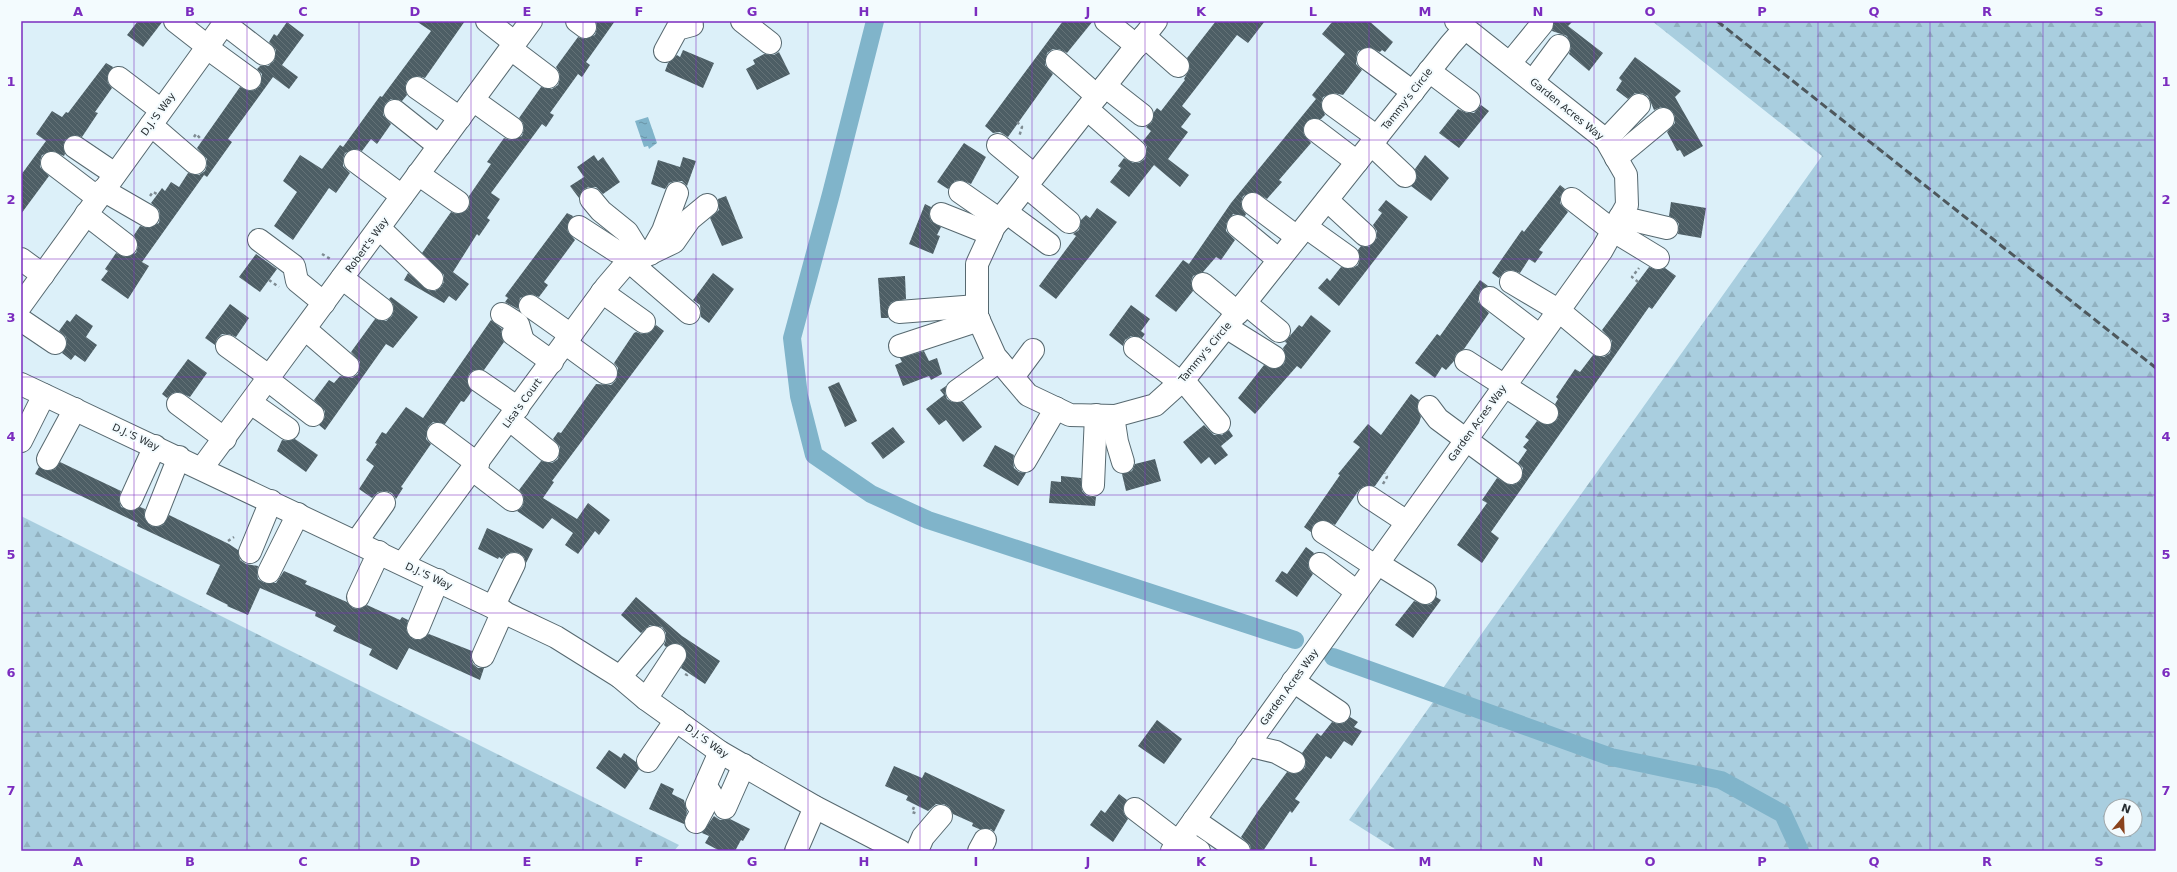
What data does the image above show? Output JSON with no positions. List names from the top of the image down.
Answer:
{
  "streets": {
    "street": [
      "Tammy's Circle",
      "Garden Acres Way",
      "D.J.'S Way",
      "Robert's Way",
      "Lisa's Court"
    ]
  },
  "crossings": [
    ["Tammy's Circle", "Garden Acres Way"],
    ["D.J.'S Way", "Robert's Way"],
    ["D.J.'S Way", "Lisa's Court"]
  ],
  "north": "top",
  "grid": {
    "columns": [
      "A",
      "B",
      "C",
      "D",
      "E",
      "F",
      "G",
      "H",
      "I",
      "J",
      "K",
      "L",
      "M",
      "N",
      "O",
      "P",
      "Q",
      "R",
      "S"
    ],
    "rows": [
      "1",
      "2",
      "3",
      "4",
      "5",
      "6",
      "7"
    ]
  }
}
